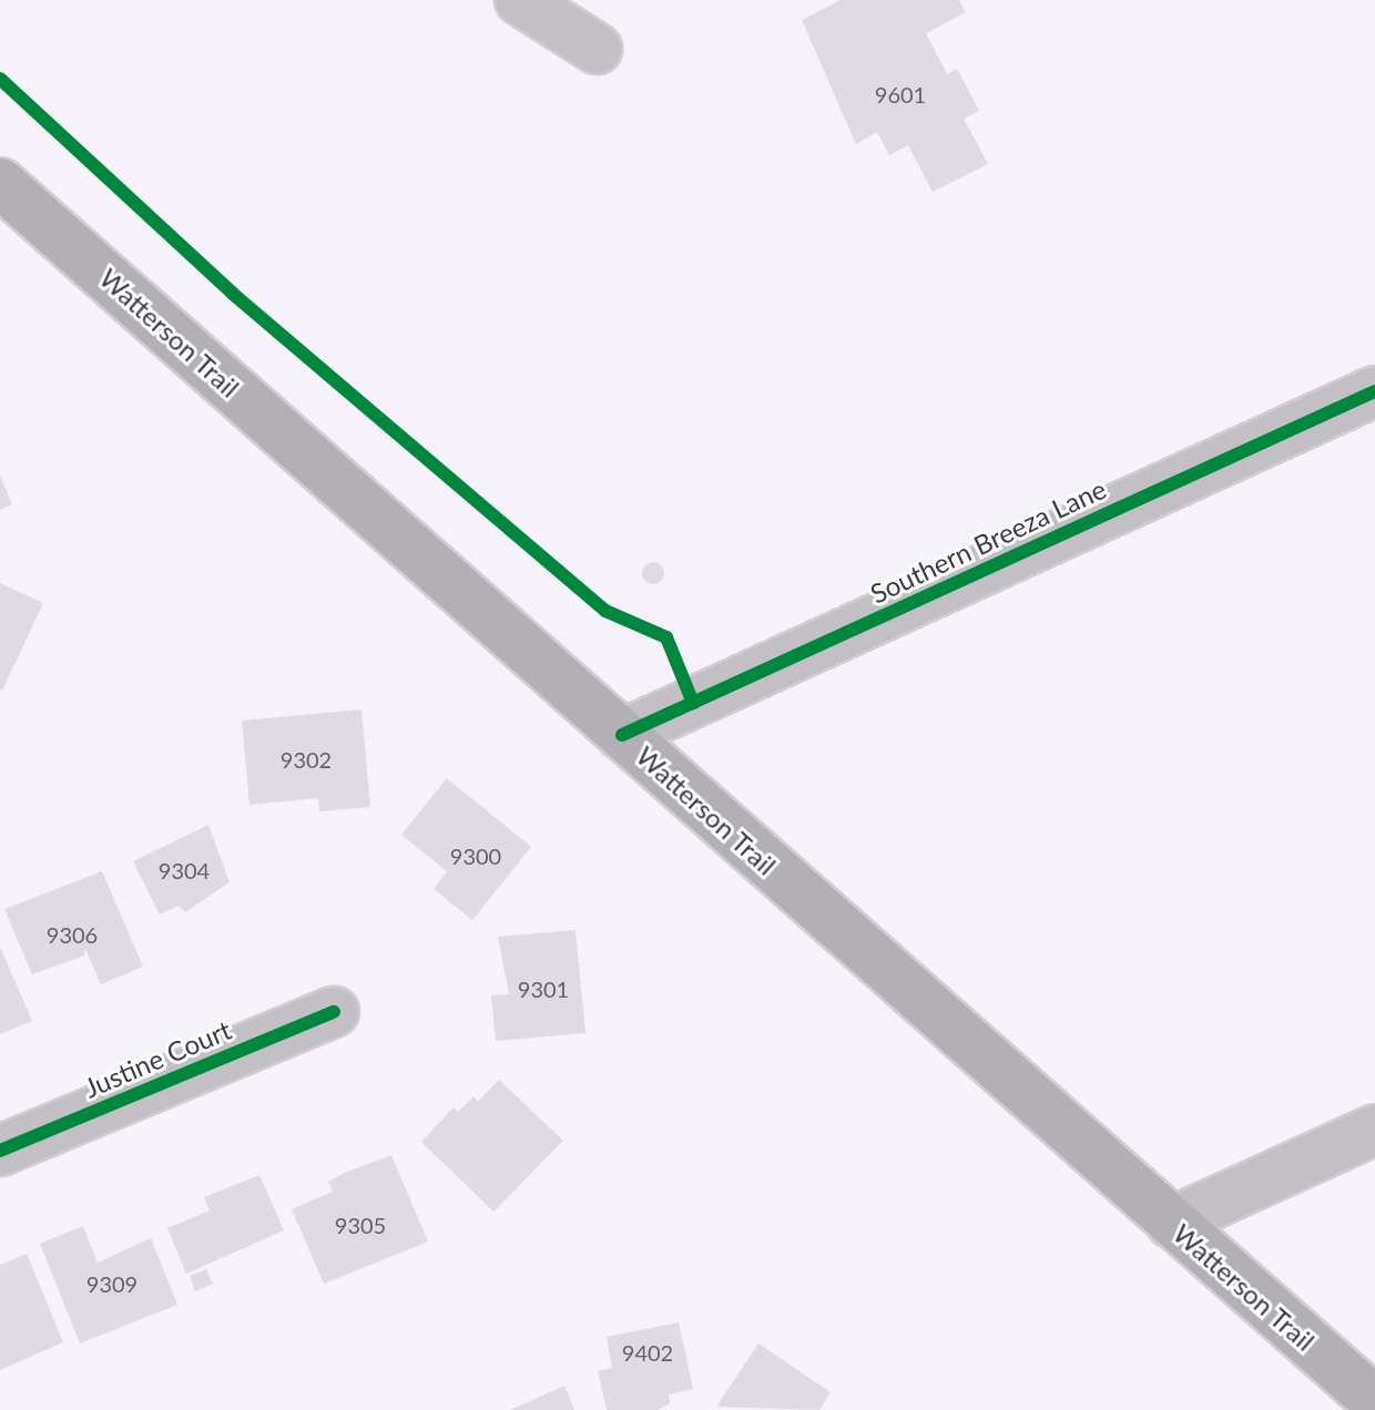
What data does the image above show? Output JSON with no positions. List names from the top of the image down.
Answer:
{
  "streets": {
    "main road": ["Watterson Trail"],
    "street": ["Southern Breeza Lane", "Justine Court"]
  },
  "crossings": [
    ["Watterson Trail", "Southern Breeza Lane"]
  ],
  "house_numbers": [
    "9601",
    "9302",
    "9300",
    "9304",
    "9306",
    "9301",
    "9305",
    "9309",
    "9402"
  ]
}
